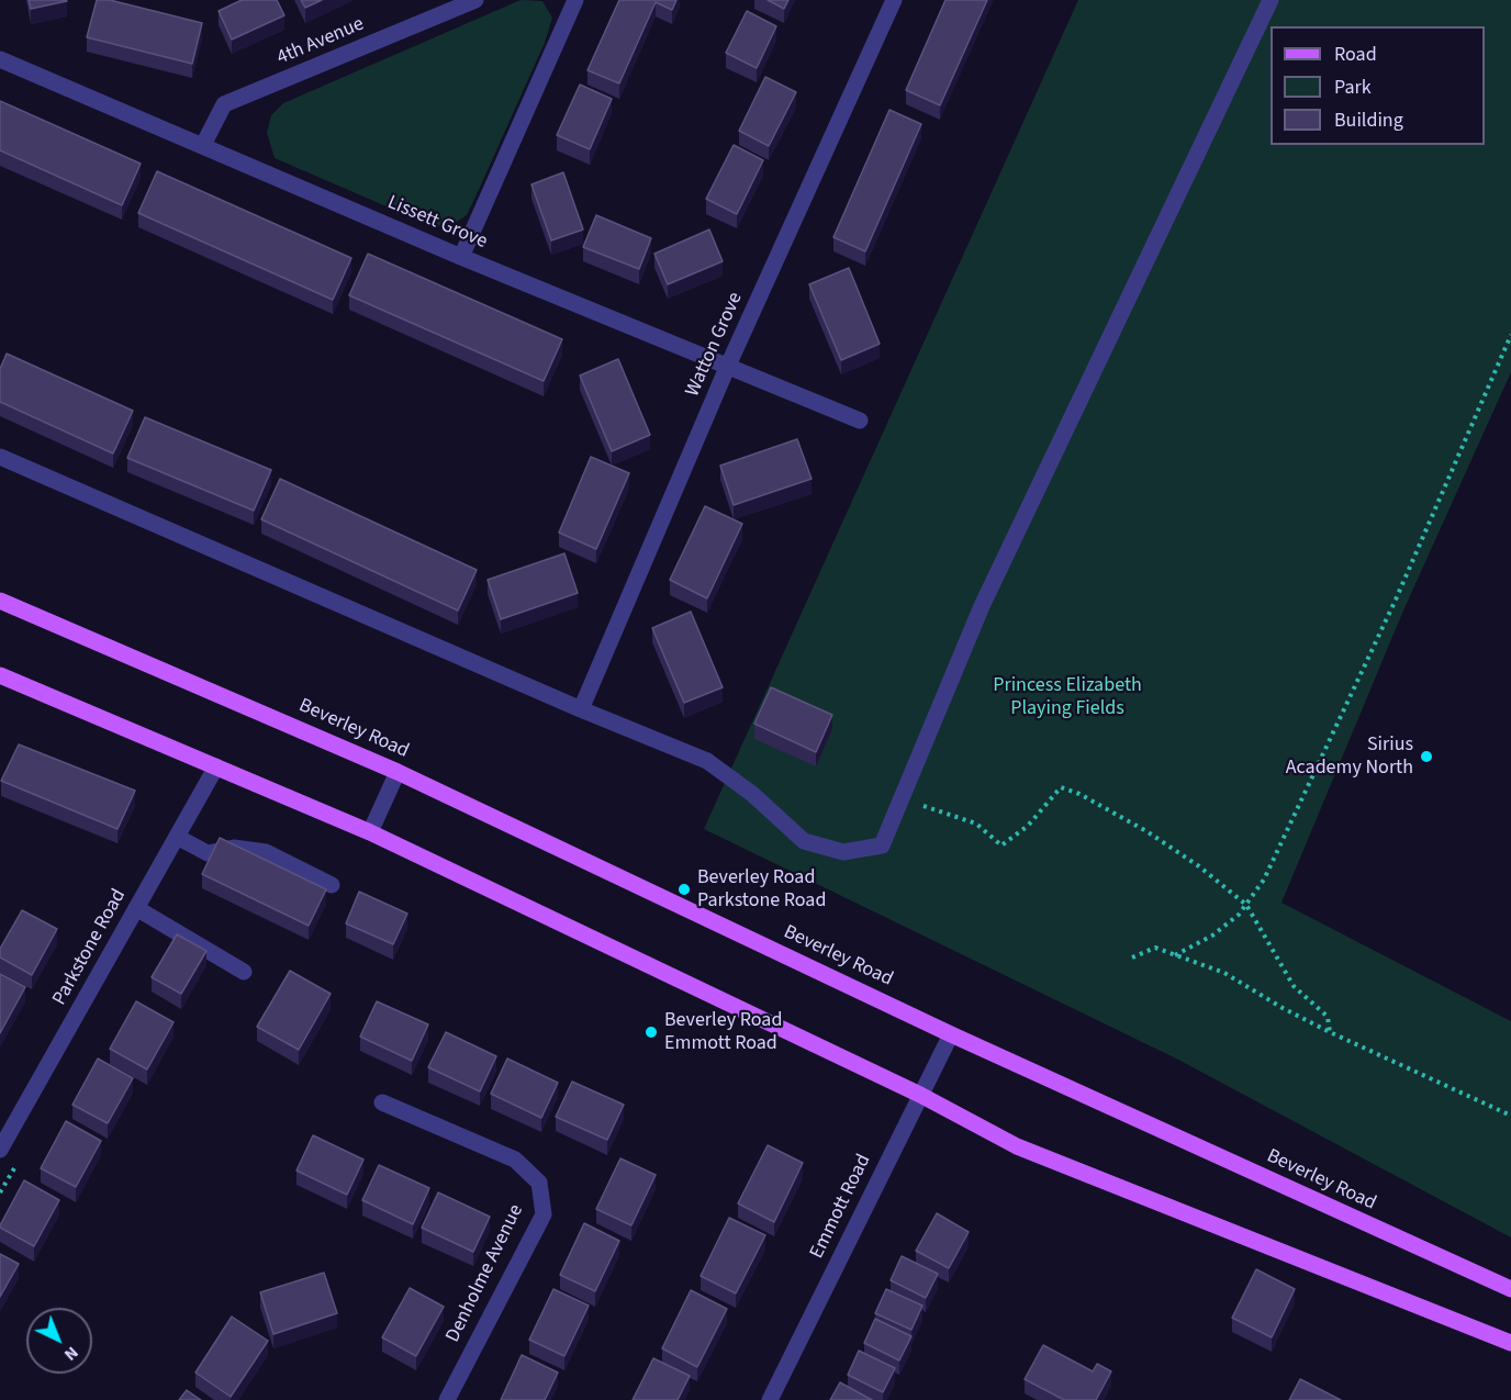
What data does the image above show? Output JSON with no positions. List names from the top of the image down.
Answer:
{
  "streets": {
    "main road": ["Beverley Road"],
    "street": [
      "4th Avenue",
      "Lissett Grove",
      "Watton Grove",
      "Parkstone Road",
      "Emmott Road",
      "Denholme Avenue"
    ]
  },
  "crossings": [
    ["4th Avenue", "Lissett Grove"],
    ["Lissett Grove", "Watton Grove"],
    ["Beverley Road", "Emmott Road"]
  ],
  "parks": ["Princess Elizabeth Playing Fields"],
  "places": ["Sirius Academy North", "Beverley Road Parkstone Road", "Beverley Road Emmott Road"],
  "legend": ["Road", "Park", "Building"],
  "north": "bottom right"
}
